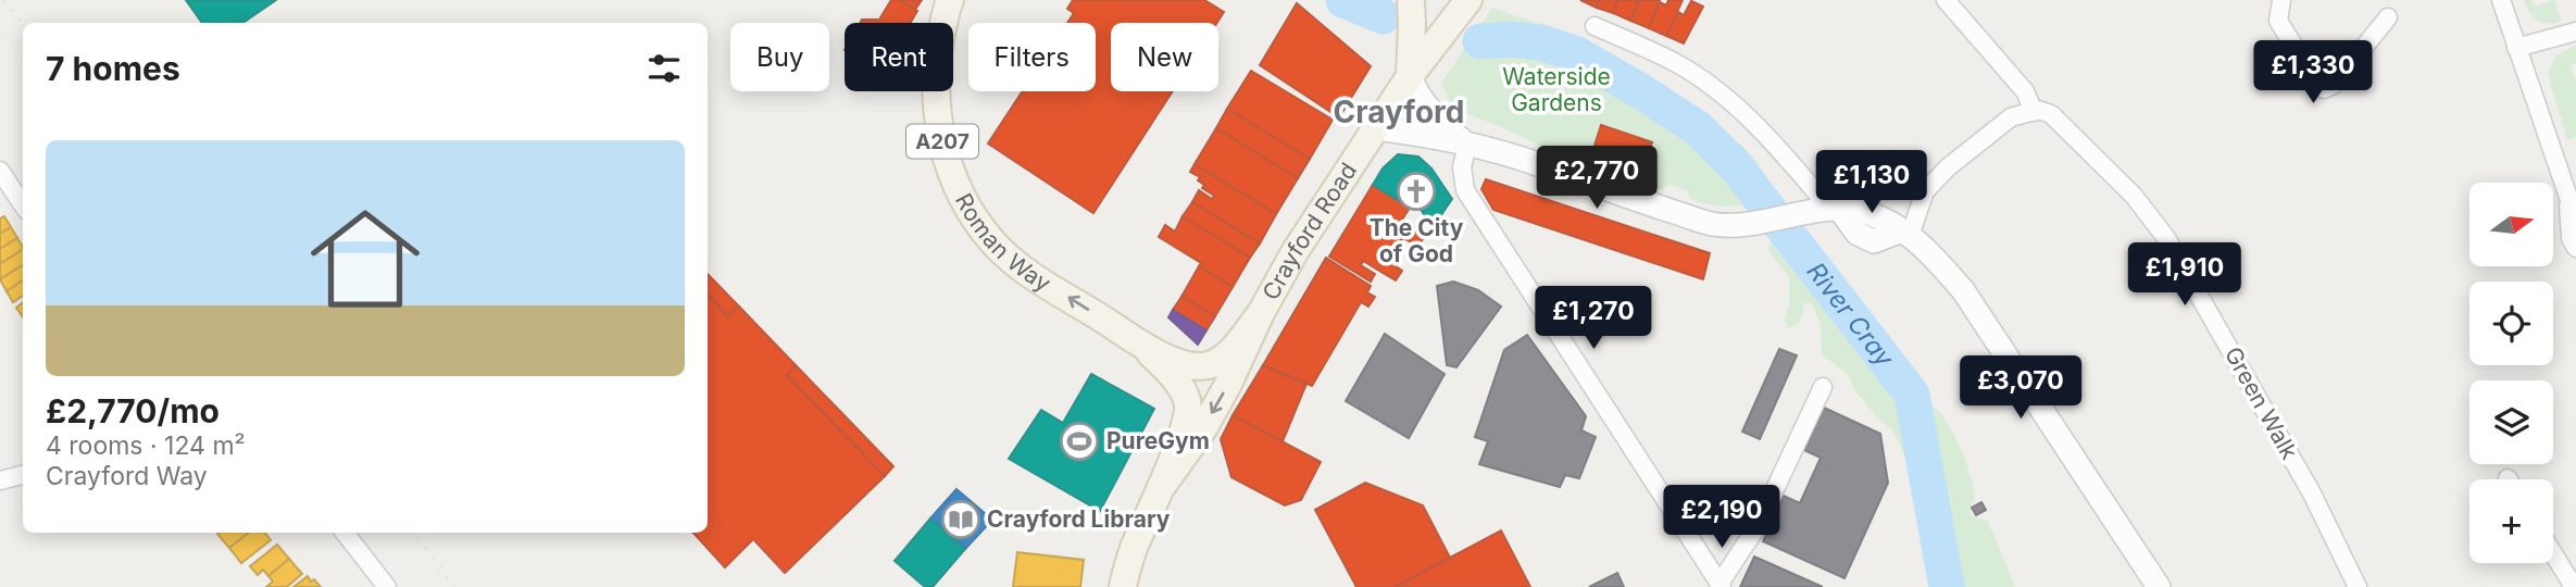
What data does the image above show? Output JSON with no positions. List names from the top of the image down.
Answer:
{
  "streets": {
    "main road": ["A207", "Crayford Road", "Roman Way"],
    "street": ["Green Walk"]
  },
  "crossings": [
    ["Crayford Road", "Roman Way"]
  ],
  "one_way": ["Roman Way"],
  "districts": ["Crayford"],
  "water": ["River Cray"],
  "parks": ["Waterside Gardens"],
  "places": {
    "church": ["The City of God"],
    "sports": ["PureGym"],
    "library": ["Crayford Library"]
  },
  "north": "right",
  "page": {
    "chip": [
      "Buy",
      "Rent",
      "Filters",
      "New"
    ],
    "heading": "7 homes",
    "price": [
      "£1,330",
      "£2,770",
      "£1,130",
      "£1,910",
      "£1,270",
      "£3,070",
      "£2,190"
    ],
    "list": [
      {
        "name": "£2,770/mo",
        "note": "4 rooms · 124 m² · Crayford Way"
      }
    ],
    "map_buttons": "+"
  }
}
